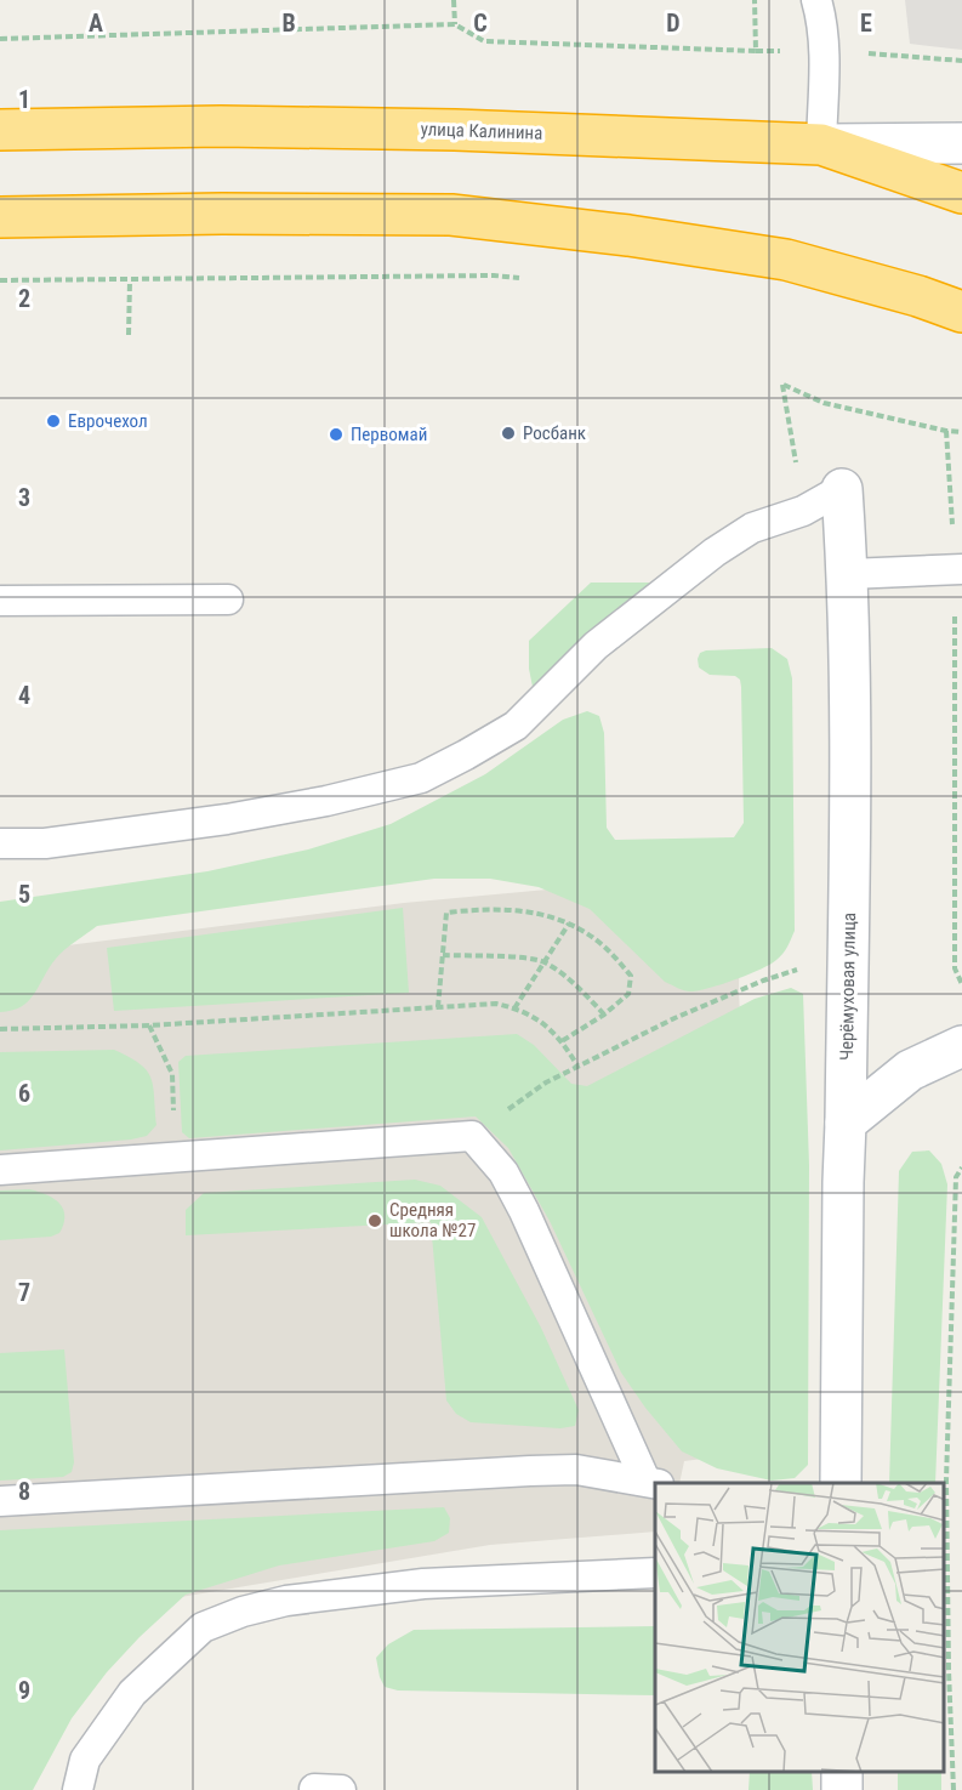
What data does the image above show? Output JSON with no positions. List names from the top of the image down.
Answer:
{
  "streets": {
    "highway": ["улица Калинина"],
    "main road": ["Черёмуховая улица"]
  },
  "places": [
    "Еврочехол",
    "Росбанк",
    "Первомай",
    "Средняя школа №27"
  ],
  "grid": {
    "columns": [
      "A",
      "B",
      "C",
      "D",
      "E"
    ],
    "rows": [
      "1",
      "2",
      "3",
      "4",
      "5",
      "6",
      "7",
      "8",
      "9"
    ]
  }
}
